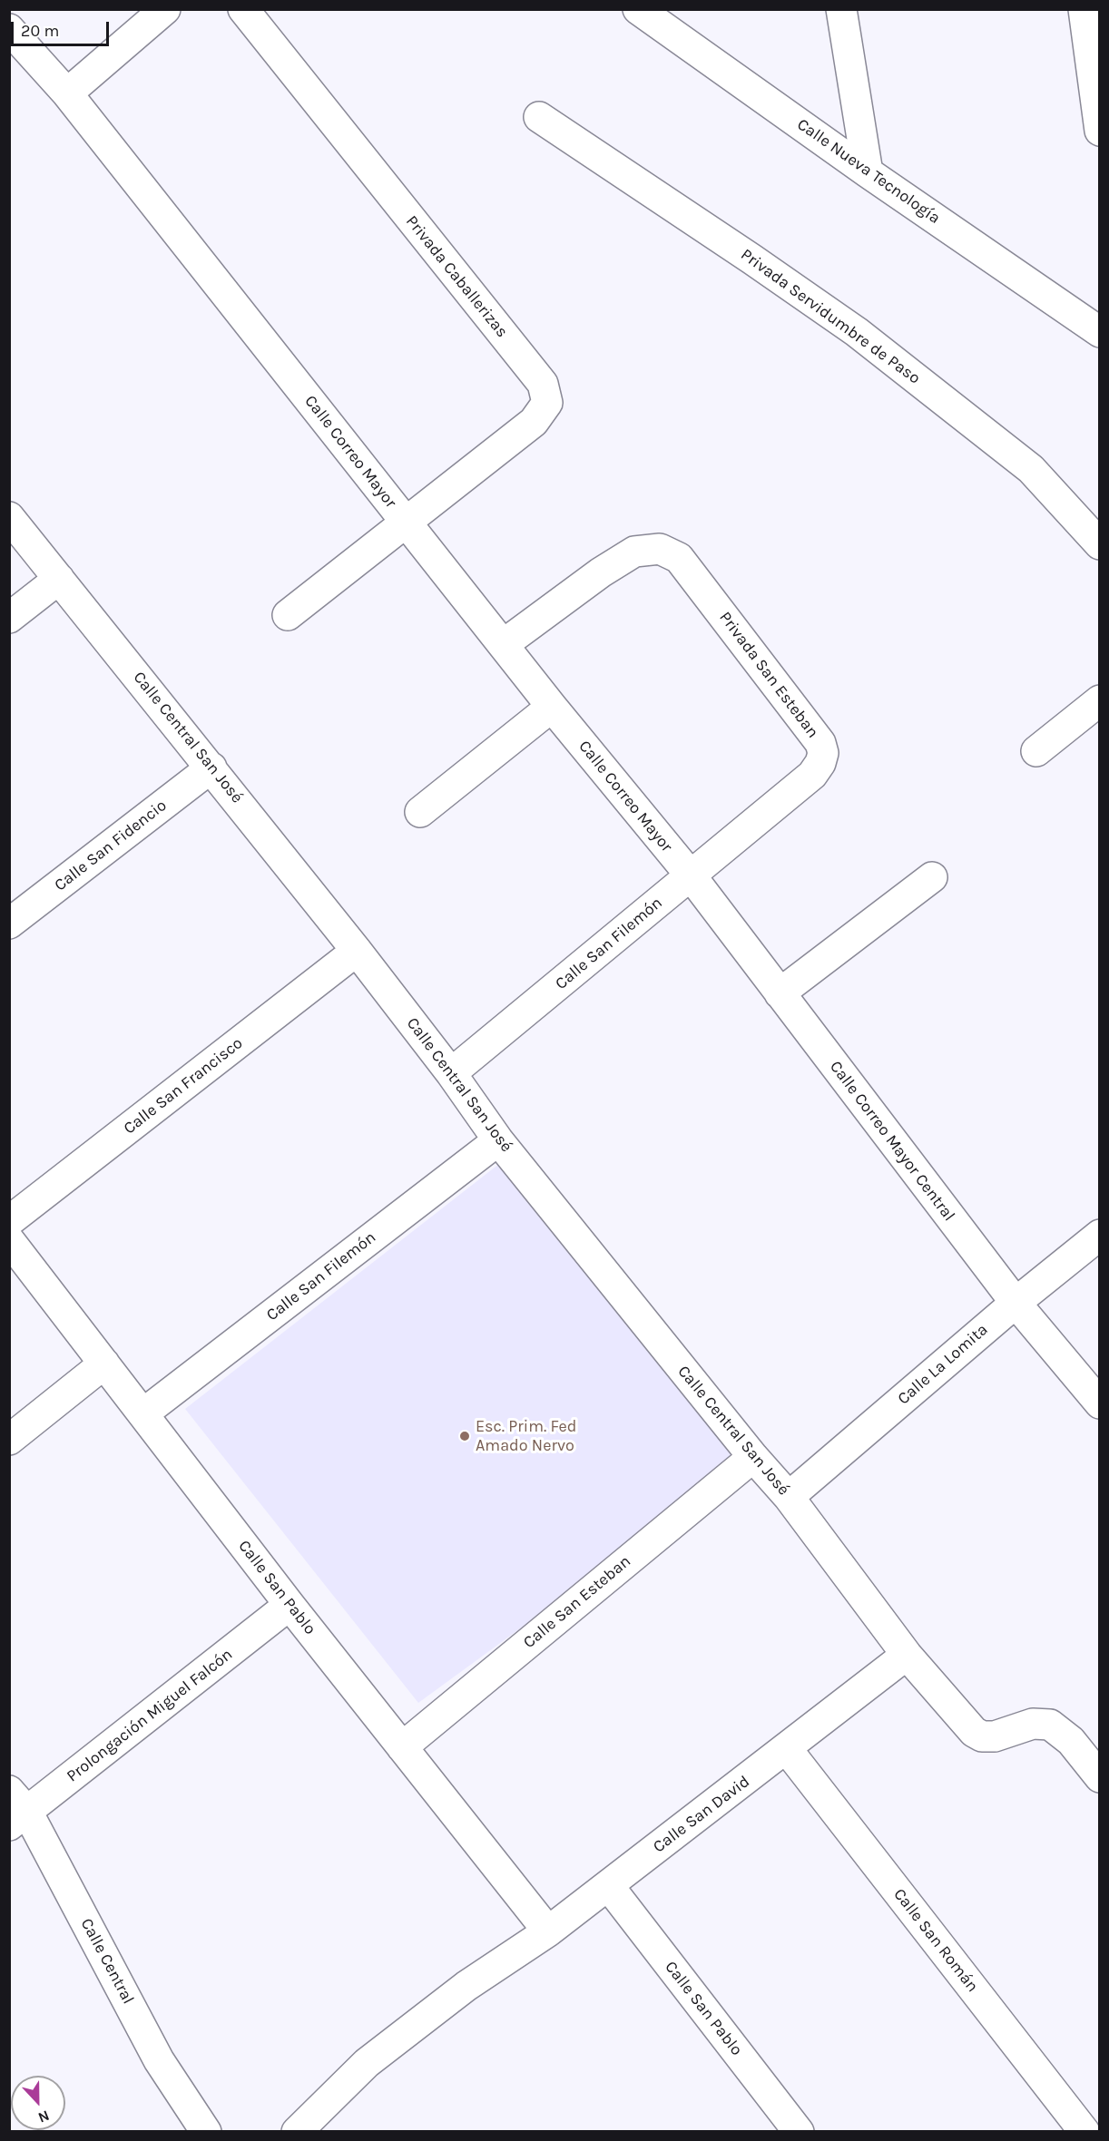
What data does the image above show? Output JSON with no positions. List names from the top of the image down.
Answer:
{
  "streets": {
    "street": [
      "Calle Nueva Tecnología",
      "Privada Caballerizas",
      "Privada Servidumbre de Paso",
      "Calle Correo Mayor",
      "Privada San Esteban",
      "Calle Central San José",
      "Calle San Fidencio",
      "Calle San Filemón",
      "Calle San Francisco",
      "Calle Correo Mayor Central",
      "Calle La Lomita",
      "Calle San Pablo",
      "Calle San Esteban",
      "Prolongación Miguel Falcón",
      "Calle San David",
      "Calle San Román",
      "Calle Central"
    ]
  },
  "crossings": [
    ["Privada Caballerizas", "Calle Correo Mayor"],
    ["Calle Correo Mayor", "Privada San Esteban"],
    ["Calle Correo Mayor", "Calle San Filemón"],
    ["Calle Correo Mayor", "Calle Correo Mayor Central"],
    ["Privada San Esteban", "Calle San Filemón"],
    ["Privada San Esteban", "Calle Correo Mayor Central"],
    ["Calle Central San José", "Calle San Fidencio"],
    ["Calle Central San José", "Calle San Filemón"],
    ["Calle Central San José", "Calle San Francisco"],
    ["Calle Central San José", "Calle La Lomita"],
    ["Calle Central San José", "Calle San Esteban"],
    ["Calle Central San José", "Calle San David"],
    ["Calle San Filemón", "Calle Correo Mayor Central"],
    ["Calle San Filemón", "Calle San Pablo"],
    ["Calle Correo Mayor Central", "Calle La Lomita"],
    ["Calle San Pablo", "Calle San Esteban"],
    ["Calle San Pablo", "Prolongación Miguel Falcón"],
    ["Calle San Pablo", "Calle San David"],
    ["Prolongación Miguel Falcón", "Calle Central"],
    ["Calle San David", "Calle San Román"]
  ],
  "places": ["Esc. Prim. Fed Amado Nervo"],
  "scale_bar": "20 m",
  "north": "bottom"
}
